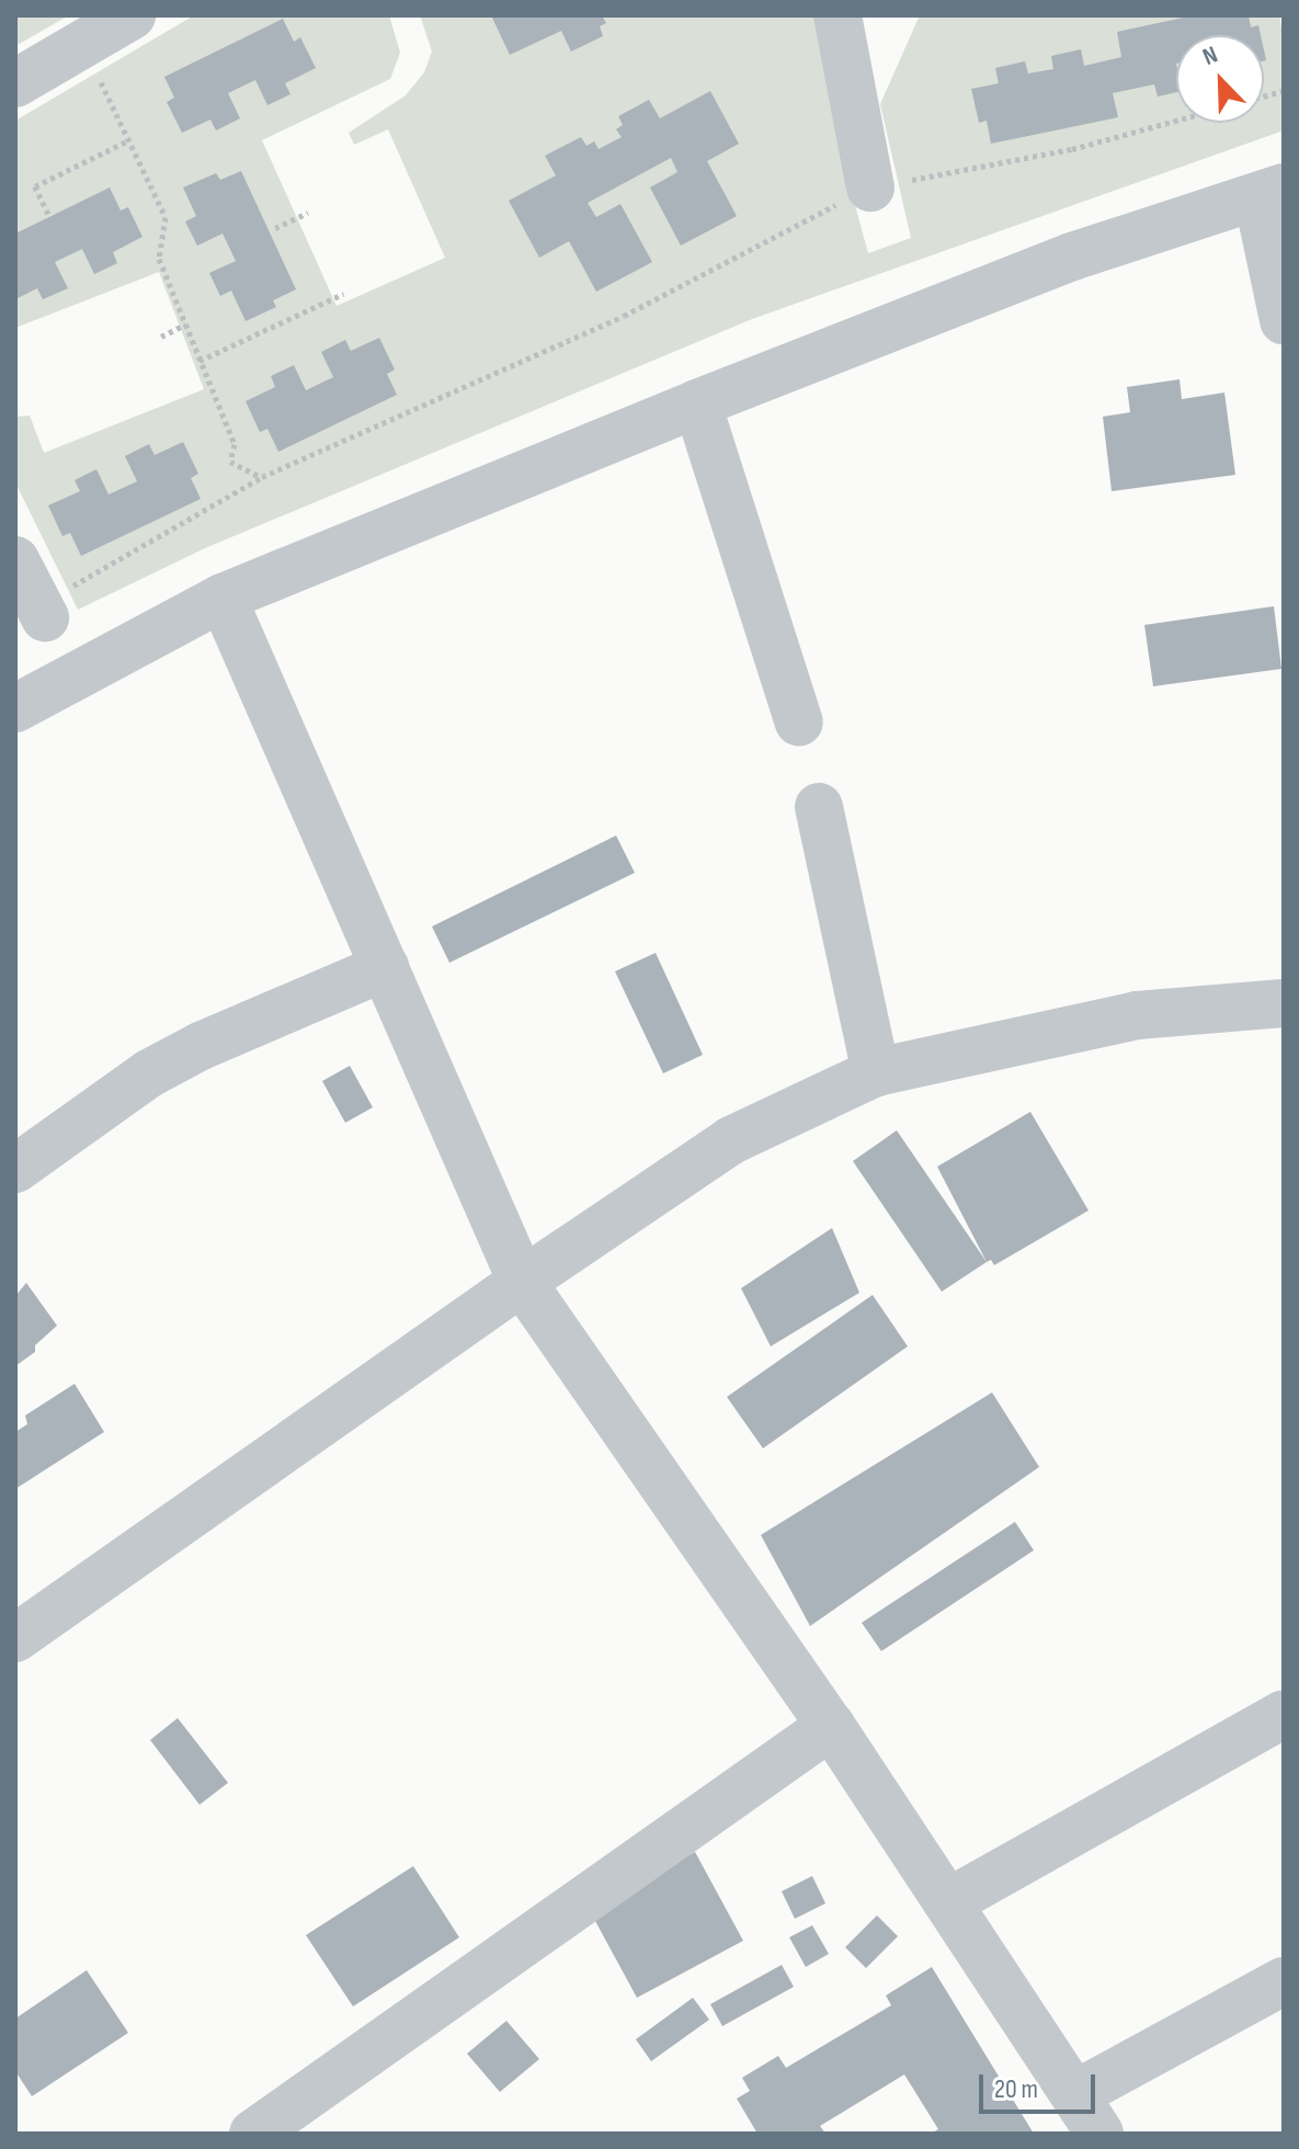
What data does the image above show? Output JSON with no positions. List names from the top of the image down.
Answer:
{
  "scale_bar": "20 m",
  "north": "top left"
}
